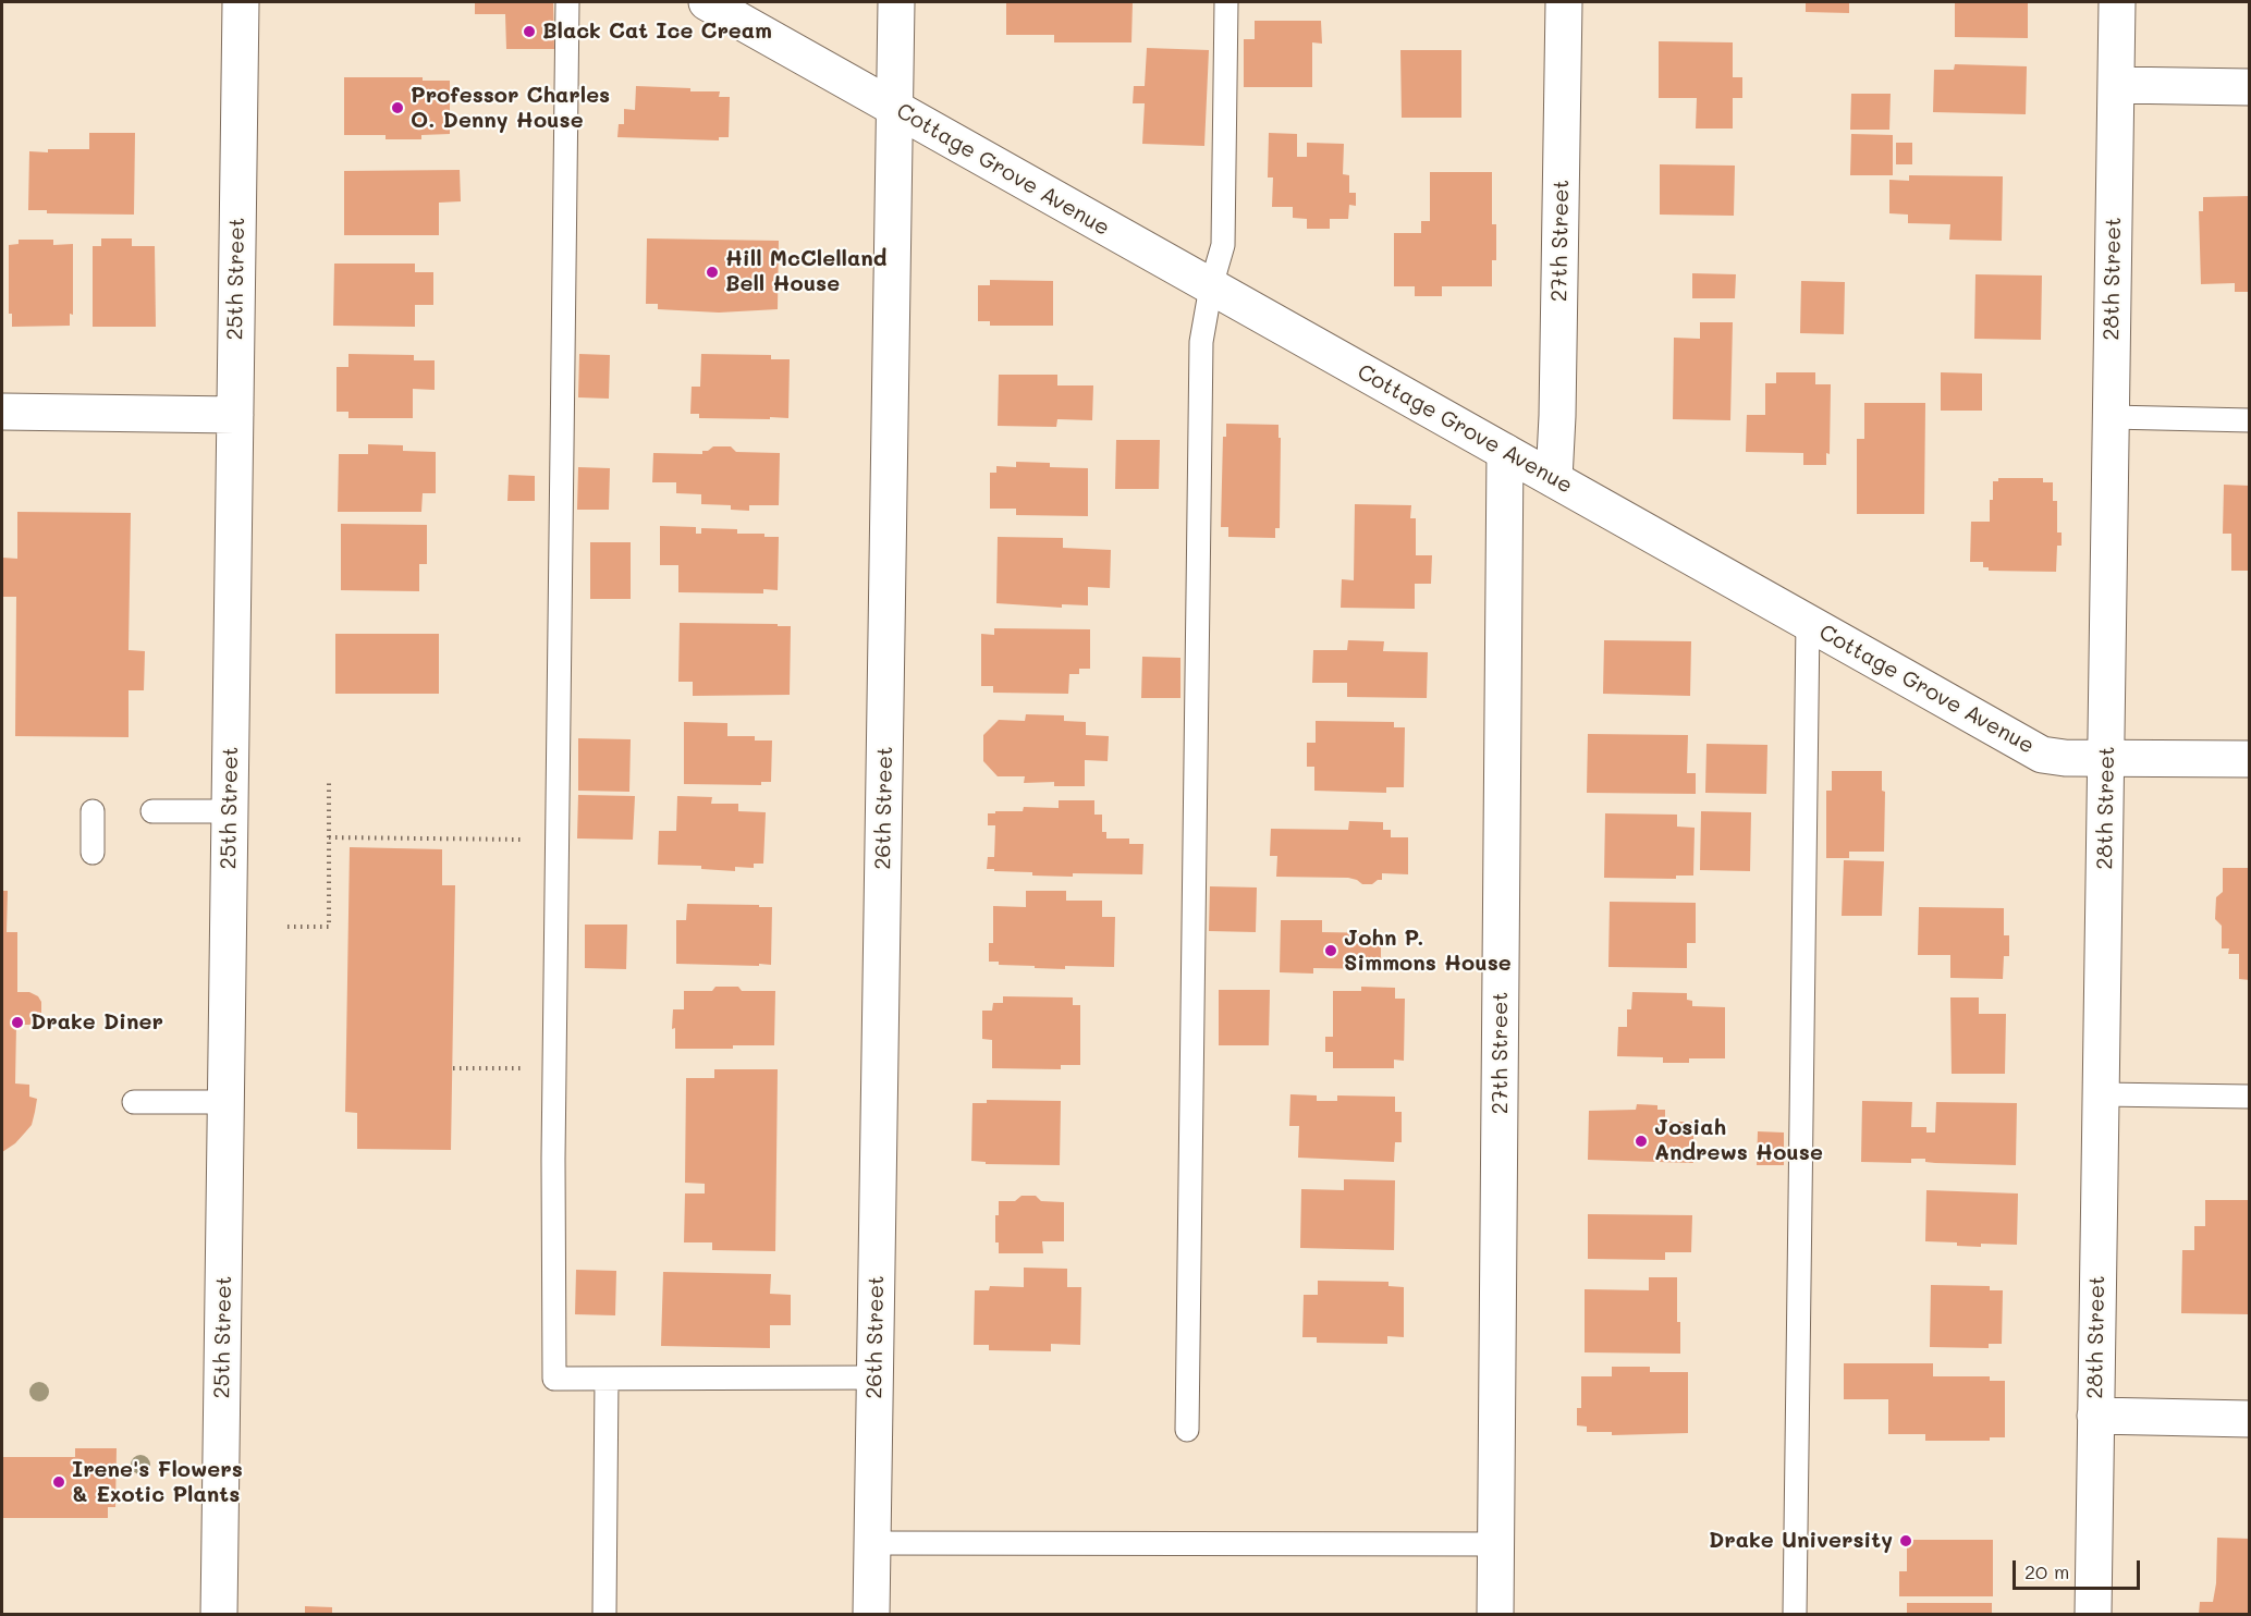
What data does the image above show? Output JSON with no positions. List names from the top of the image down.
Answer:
{
  "streets": {
    "street": [
      "Cottage Grove Avenue",
      "27th Street",
      "25th Street",
      "28th Street",
      "26th Street"
    ]
  },
  "crossings": [
    ["Cottage Grove Avenue", "27th Street"],
    ["Cottage Grove Avenue", "28th Street"],
    ["Cottage Grove Avenue", "26th Street"]
  ],
  "places": [
    "Black Cat Ice Cream",
    "Professor Charles O. Denny House",
    "Hill McClelland Bell House",
    "John P. Simmons House",
    "Drake Diner",
    "Josiah Andrews House",
    "Irene's Flowers & Exotic Plants",
    "Drake University"
  ],
  "scale_bar": "20 m"
}
